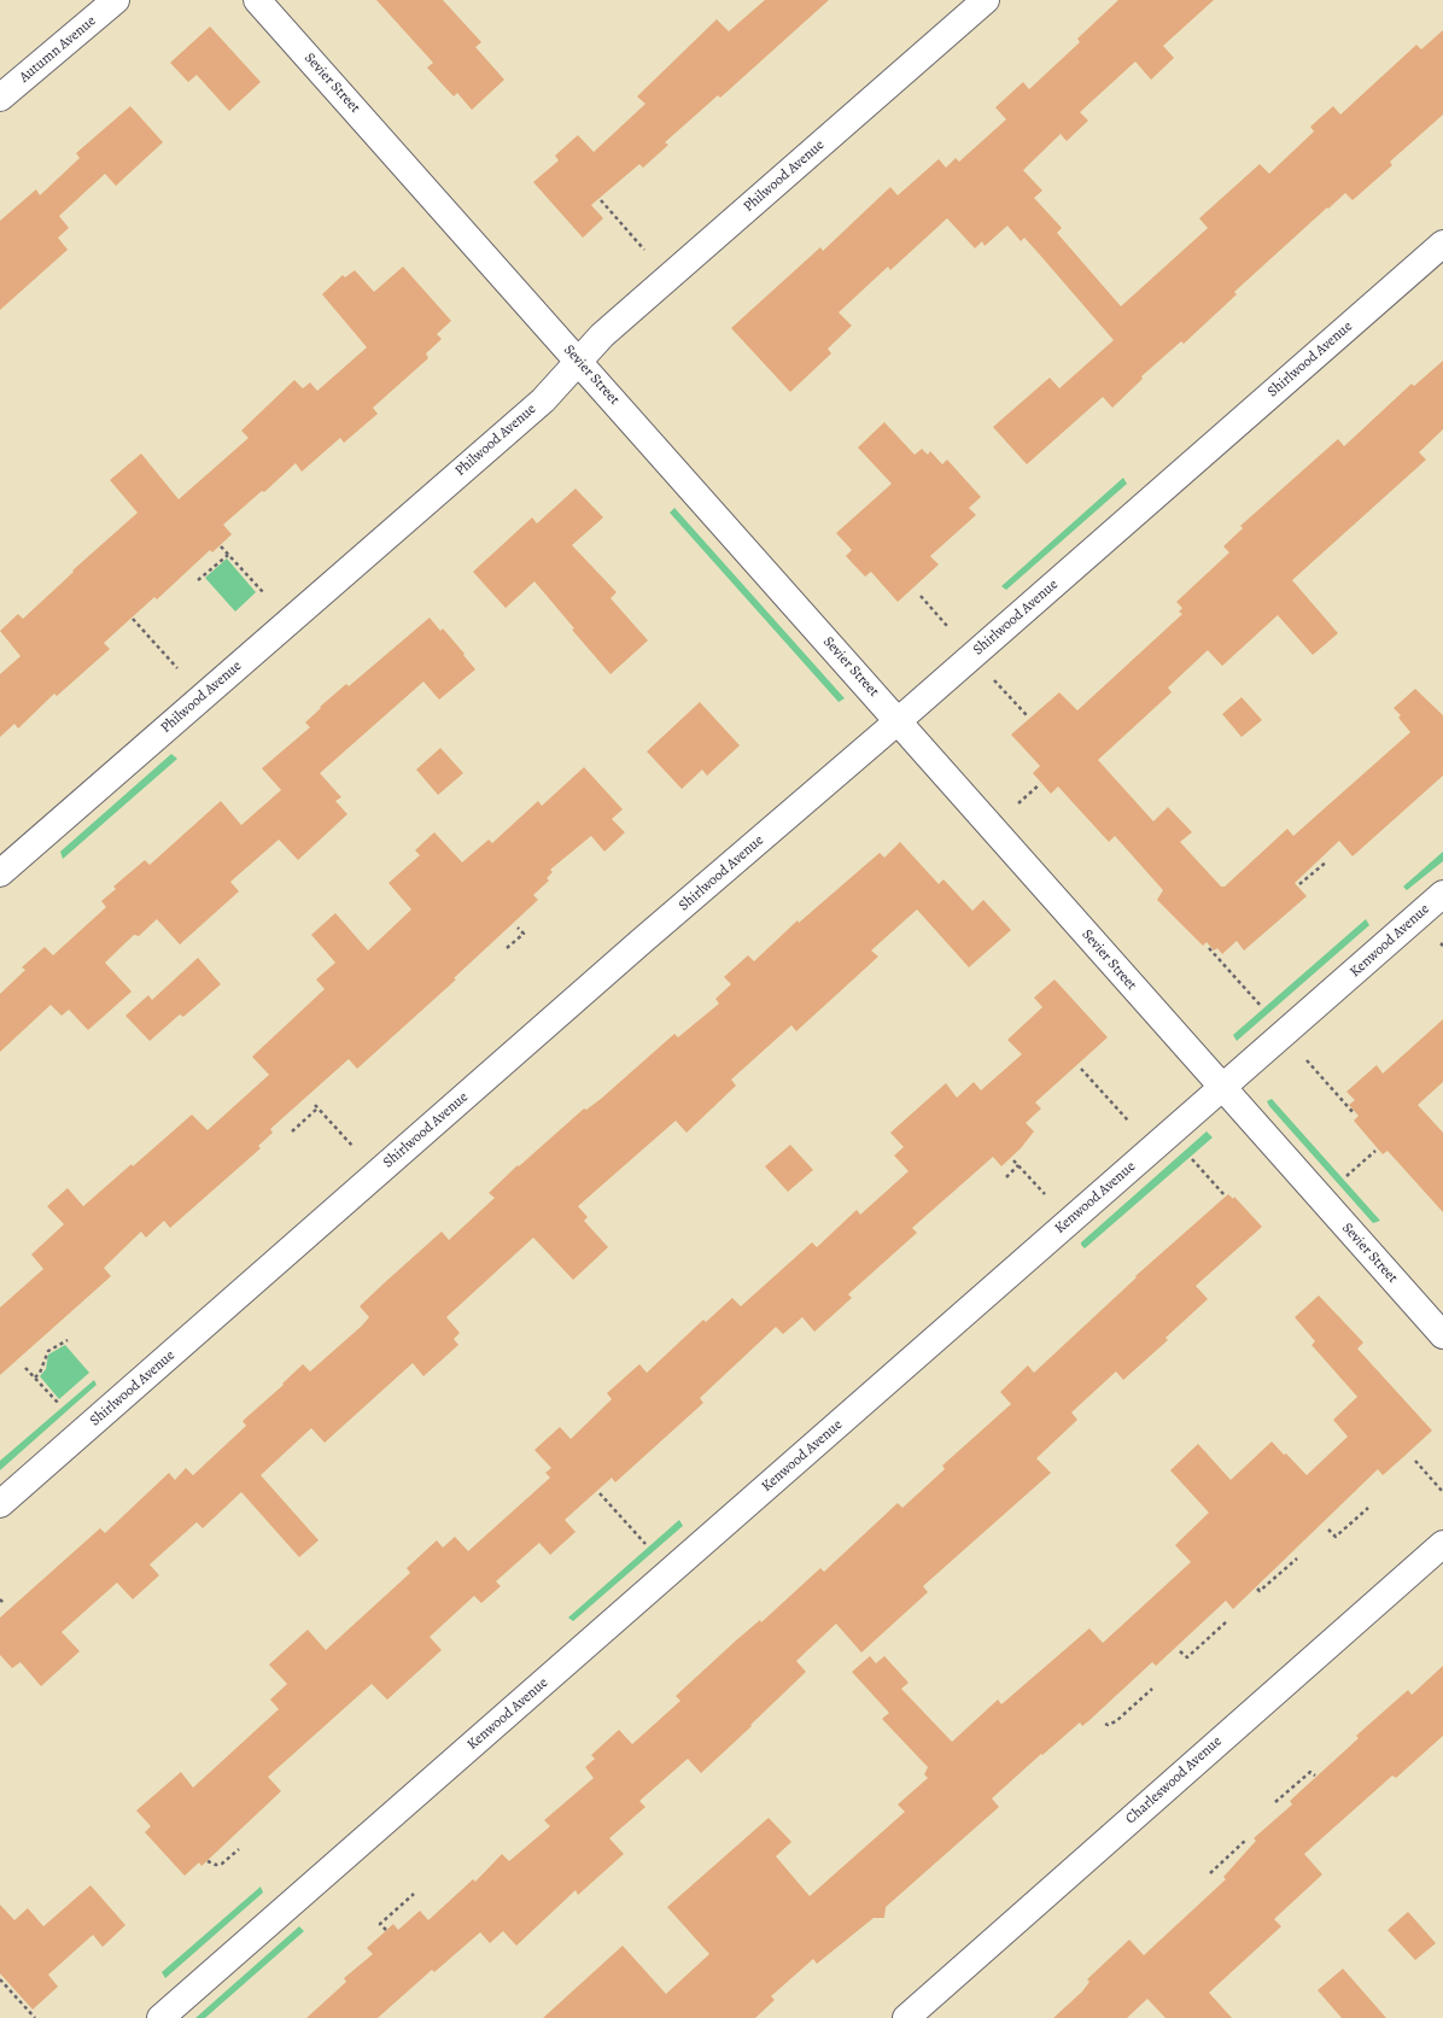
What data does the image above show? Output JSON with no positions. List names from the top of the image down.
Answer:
{
  "streets": {
    "street": [
      "Autumn Avenue",
      "Sevier Street",
      "Philwood Avenue",
      "Shirlwood Avenue",
      "Kenwood Avenue",
      "Charleswood Avenue"
    ]
  },
  "crossings": [
    ["Sevier Street", "Philwood Avenue"],
    ["Sevier Street", "Shirlwood Avenue"],
    ["Sevier Street", "Kenwood Avenue"]
  ]
}
